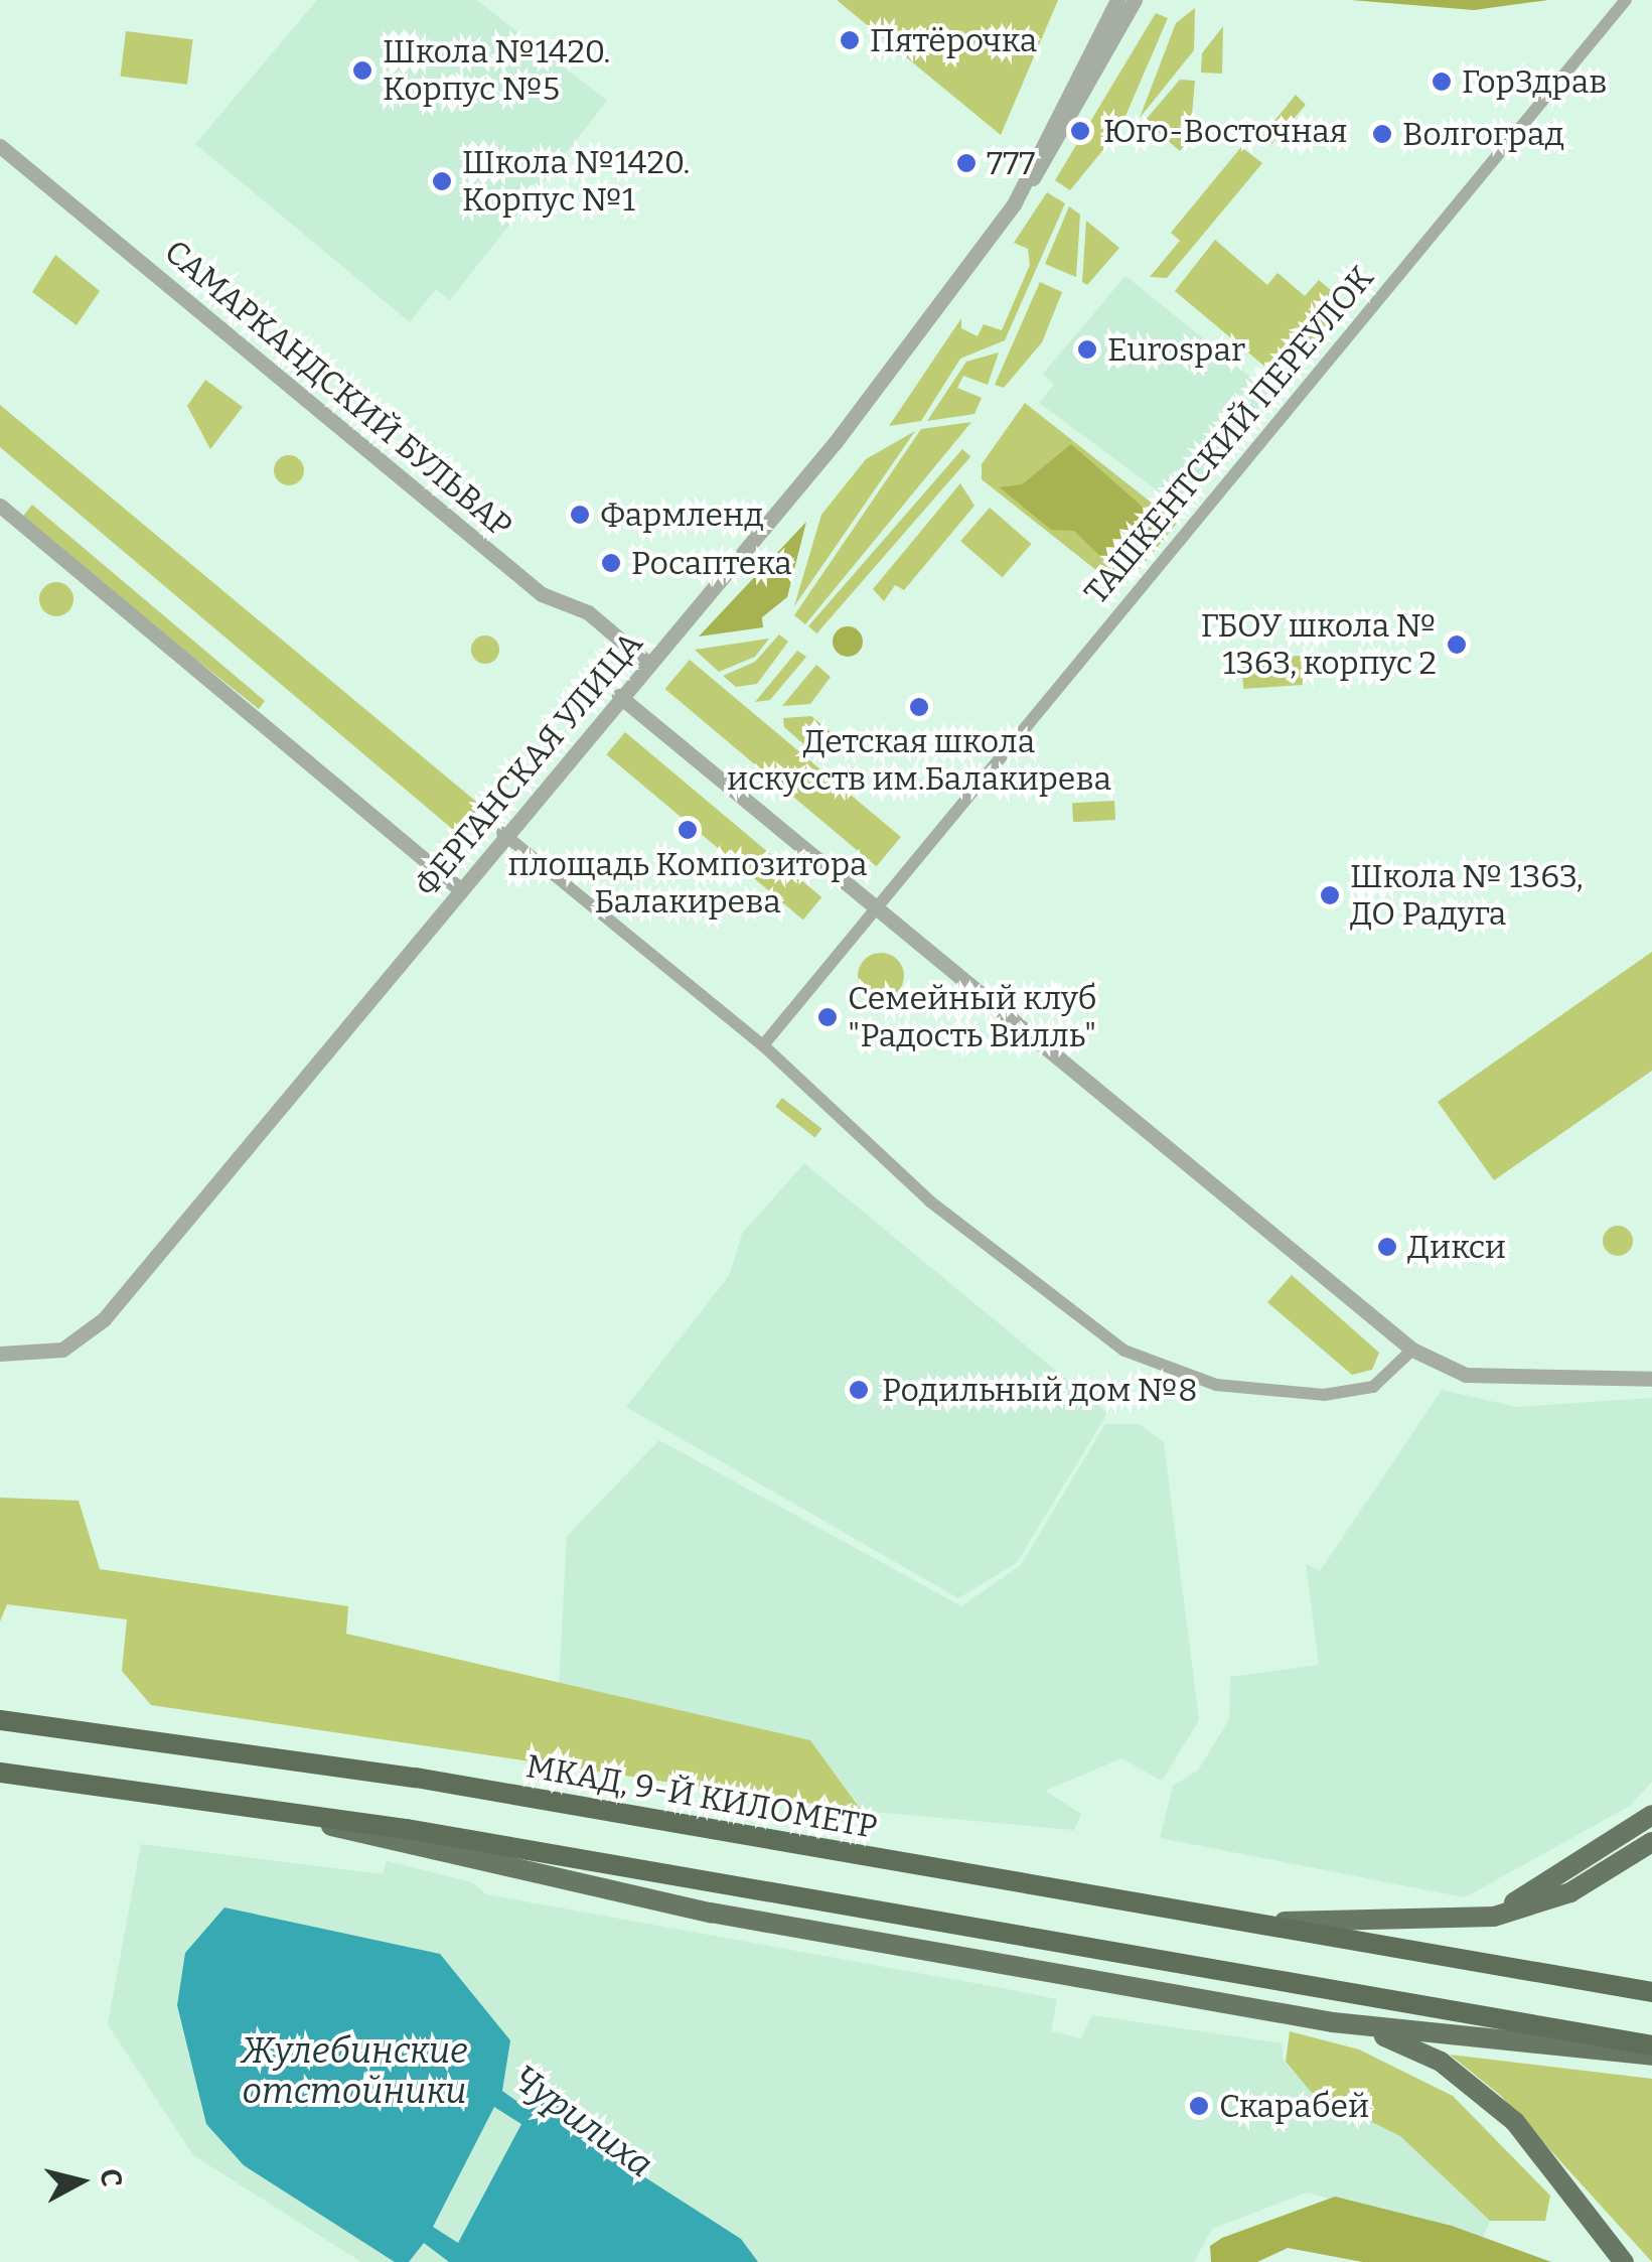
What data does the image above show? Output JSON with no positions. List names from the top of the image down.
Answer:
{
  "streets": {
    "highway": ["МКАД, 9-Й КИЛОМЕТР"],
    "street": ["САМАРКАНДСКИЙ БУЛЬВАР", "ТАШКЕНТСКИЙ ПЕРЕУЛОК", "ФЕРГАНСКАЯ УЛИЦА"]
  },
  "crossings": [
    ["САМАРКАНДСКИЙ БУЛЬВАР", "ФЕРГАНСКАЯ УЛИЦА"]
  ],
  "water": ["Жулебинские отстойники", "Чурилиха"],
  "places": [
    "Пятёрочка",
    "Школа №1420. Корпус №5",
    "ГорЗдрав",
    "Юго-Восточная",
    "Волгоград",
    "777",
    "Школа №1420. Корпус №1",
    "Eurospar",
    "Фармленд",
    "Росаптека",
    "ГБОУ школа № 1363, корпус 2",
    "Детская школа искусств им.Балакирева",
    "площадь Композитора Балакирева",
    "Школа № 1363, ДО Радуга",
    "Семейный клуб \"Радость Вилль\"",
    "Дикси",
    "Родильный дом №8",
    "Скарабей"
  ],
  "north": "right"
}
